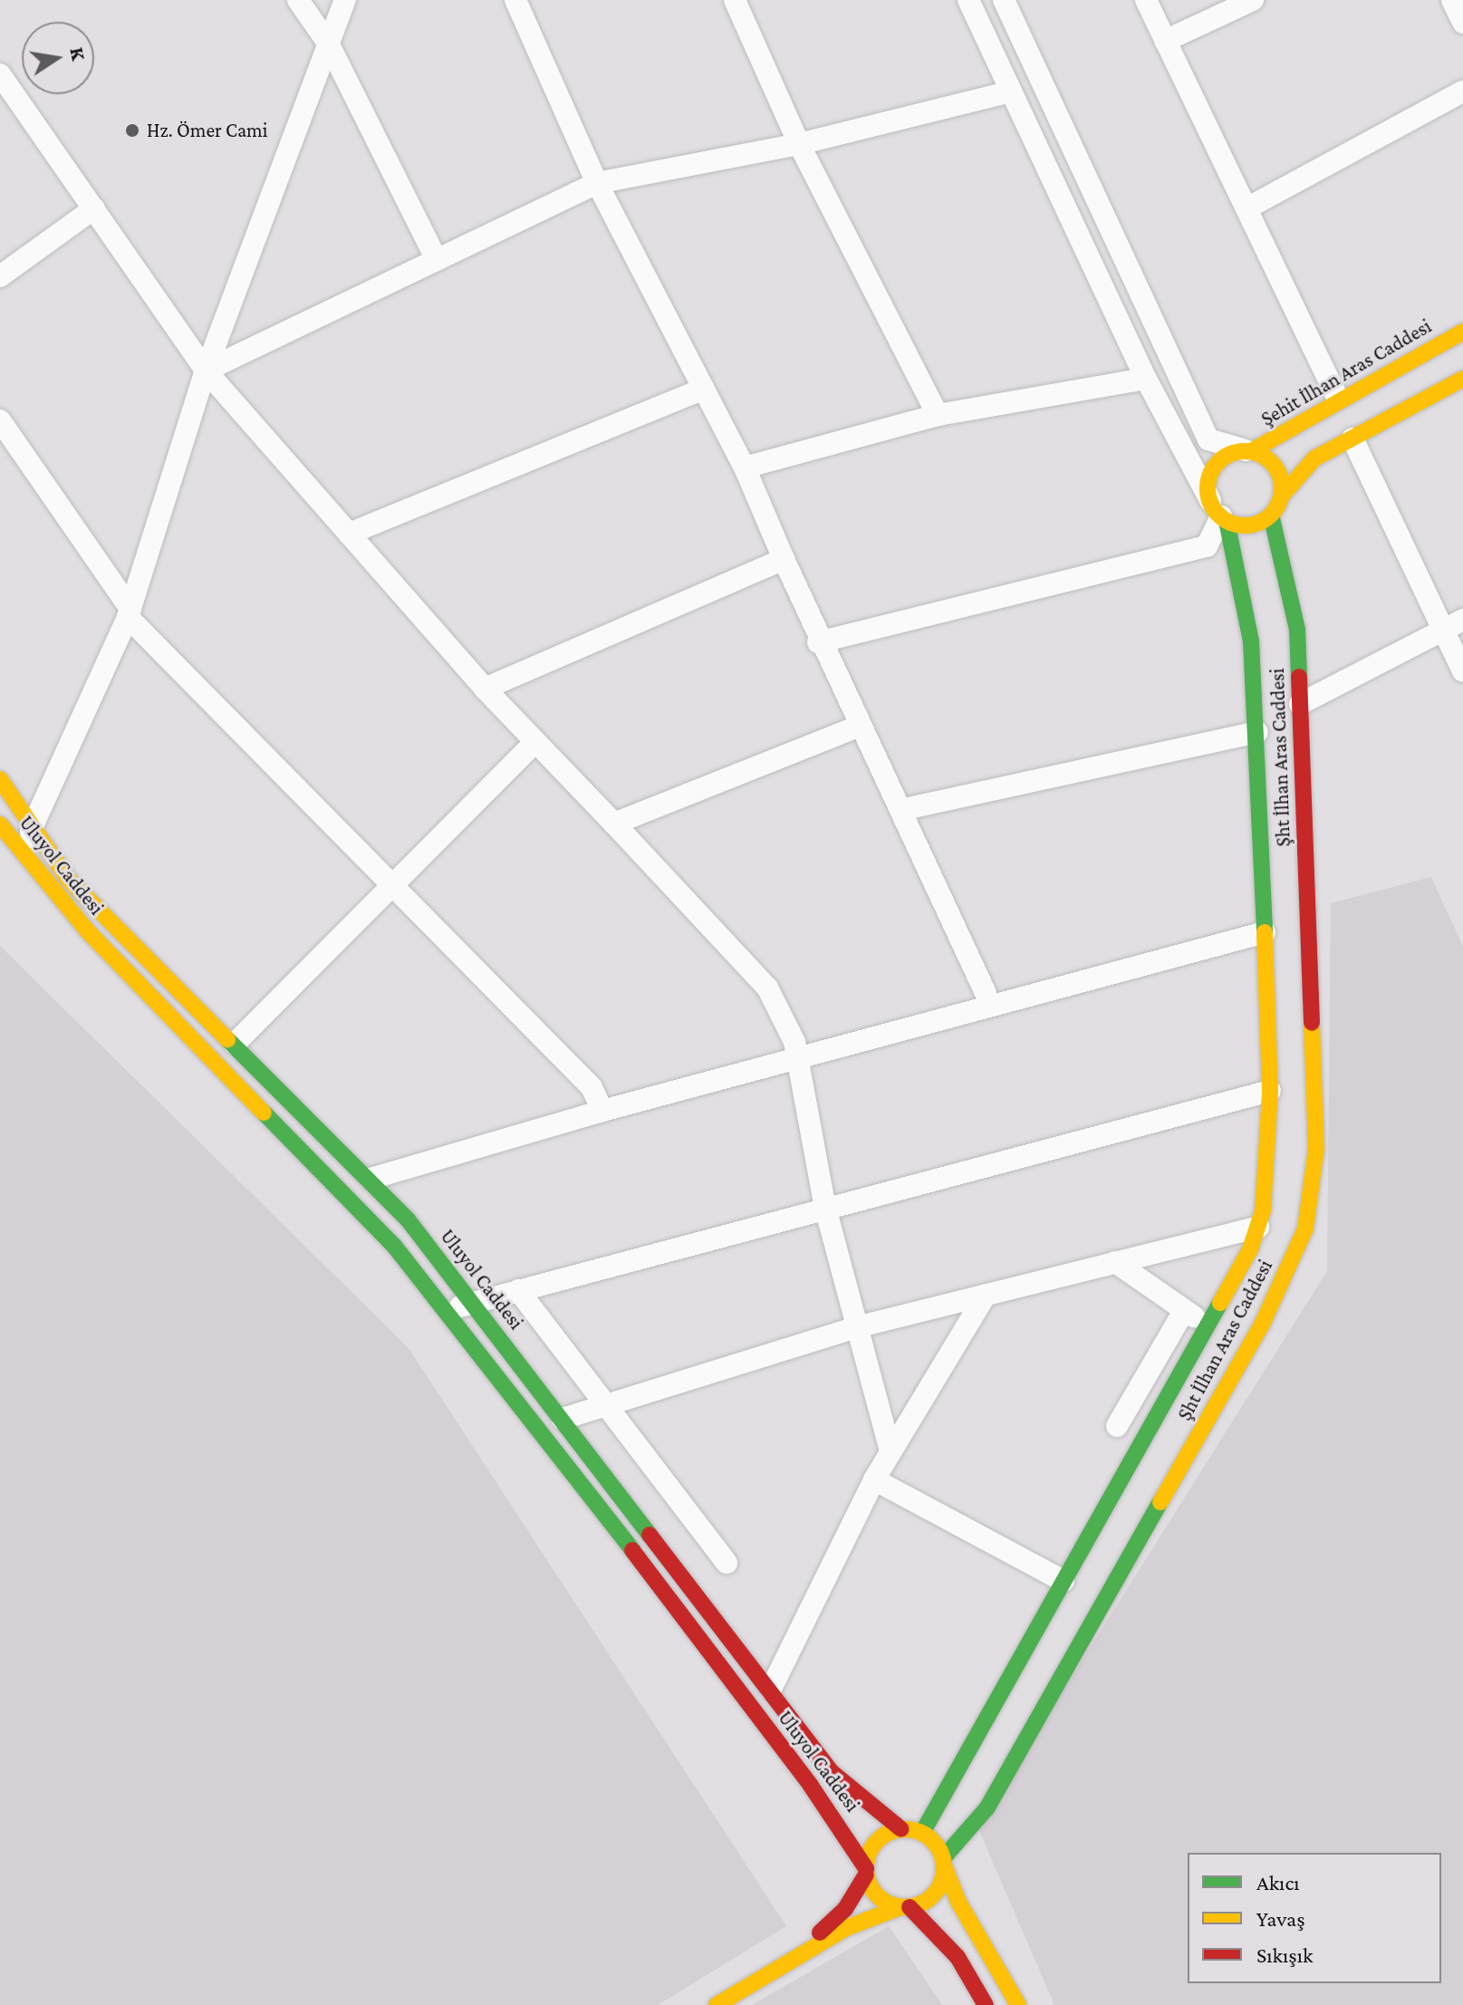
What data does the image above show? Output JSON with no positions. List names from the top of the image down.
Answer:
{
  "streets": {
    "main road": ["Şehit İlhan Aras Caddesi", "Şht İlhan Aras Caddesi", "Uluyol Caddesi"]
  },
  "crossings": [
    ["Şehit İlhan Aras Caddesi", "Şht İlhan Aras Caddesi"],
    ["Şht İlhan Aras Caddesi", "Uluyol Caddesi"]
  ],
  "places": ["Hz. Ömer Cami"],
  "legend": ["Akıcı", "Yavaş", "Sıkışık"],
  "north": "right"
}
